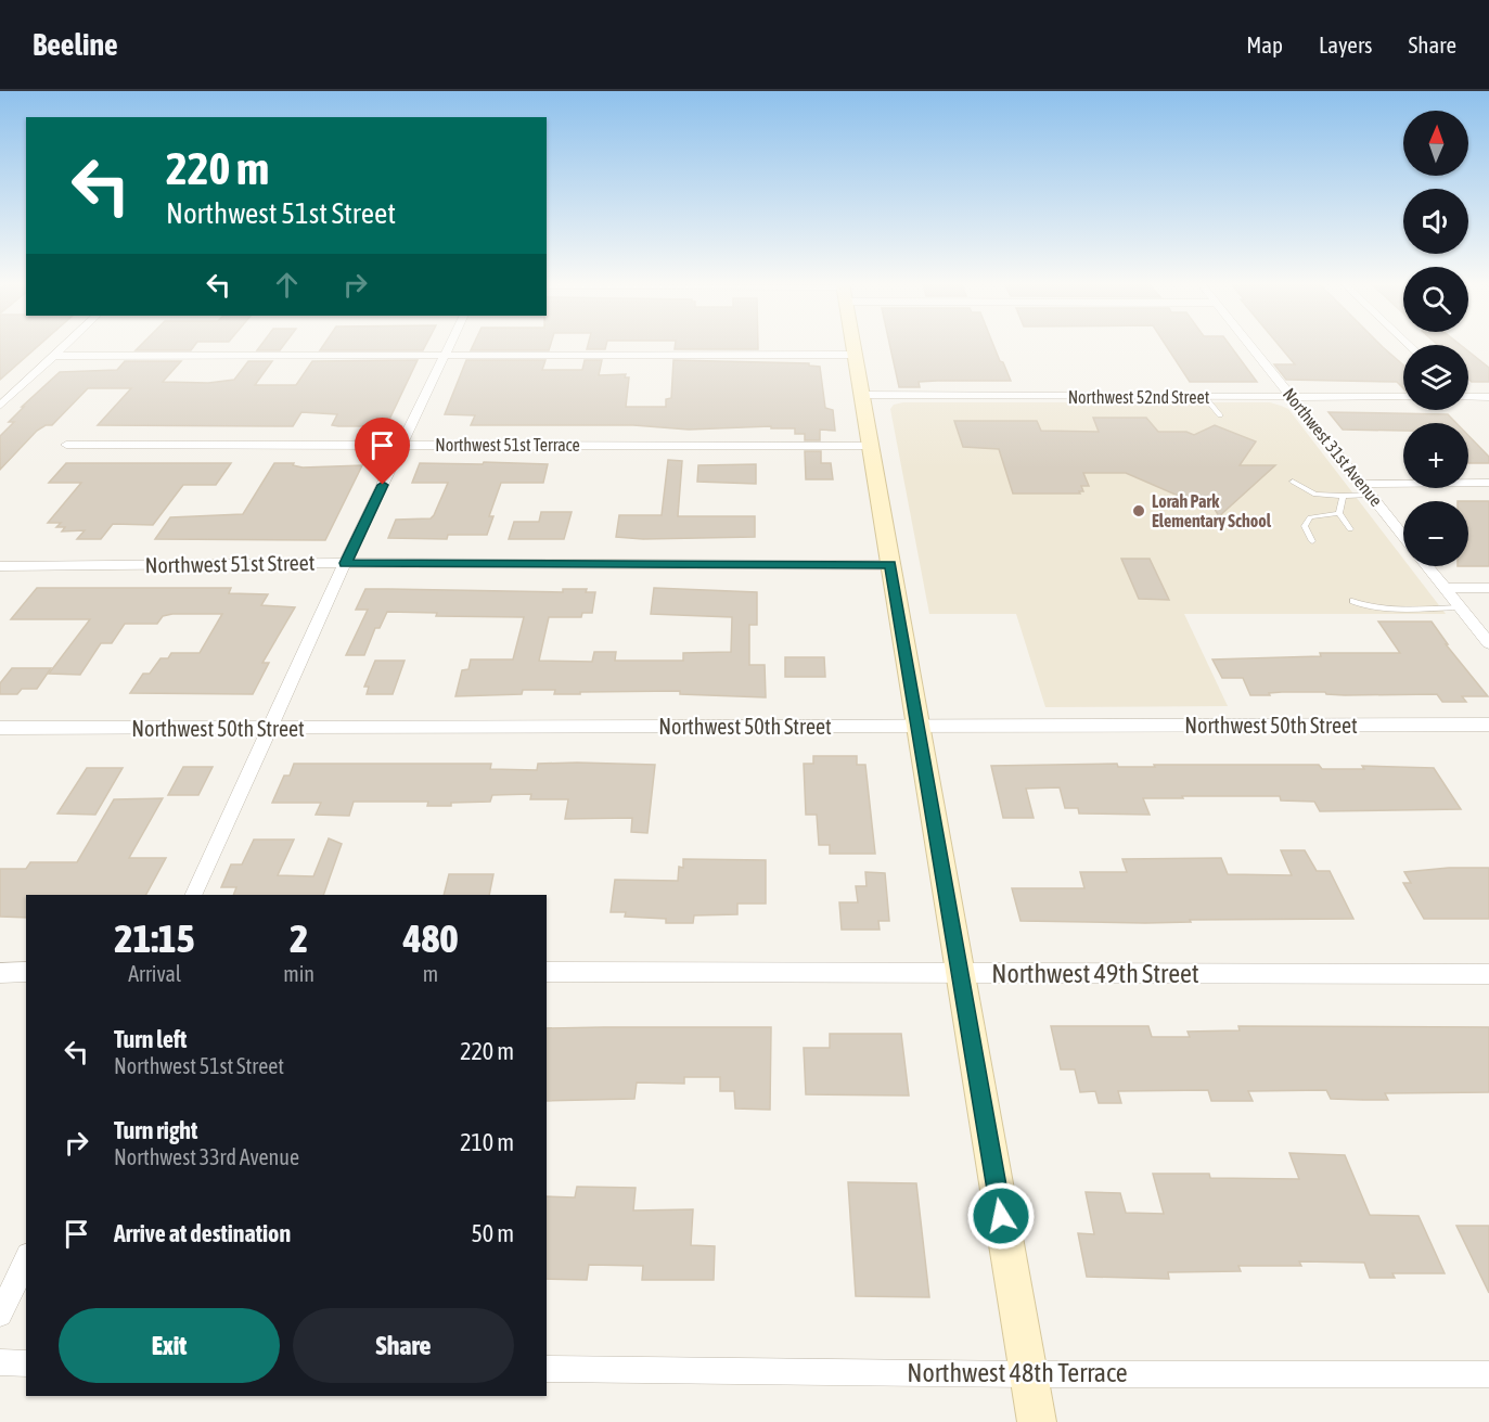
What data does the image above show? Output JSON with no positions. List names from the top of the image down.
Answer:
{
  "streets": {
    "street": [
      "Northwest 52nd Street",
      "Northwest 51st Terrace",
      "Northwest 31st Avenue",
      "Northwest 51st Street",
      "Northwest 50th Street",
      "Northwest 49th Street",
      "Northwest 48th Terrace"
    ]
  },
  "crossings": [
    ["Northwest 52nd Street", "Northwest 31st Avenue"]
  ],
  "places": ["Lorah Park Elementary School"],
  "north": "top",
  "page": {
    "header": "Beeline",
    "nav": ["Map", "Layers", "Share"],
    "map_buttons": ["+", "−"],
    "turn": ["220 m", "Northwest 51st Street"],
    "eta": [
      "21:15",
      "Arrival",
      "2",
      "min",
      "480",
      "m"
    ],
    "list": [
      {
        "name": "Turn left",
        "note": "Northwest 51st Street",
        "value": "220 m"
      },
      {
        "name": "Turn right",
        "note": "Northwest 33rd Avenue",
        "value": "210 m"
      },
      {
        "name": "Arrive at destination",
        "value": "50 m"
      }
    ],
    "buttons": ["Exit", "Share"]
  }
}
